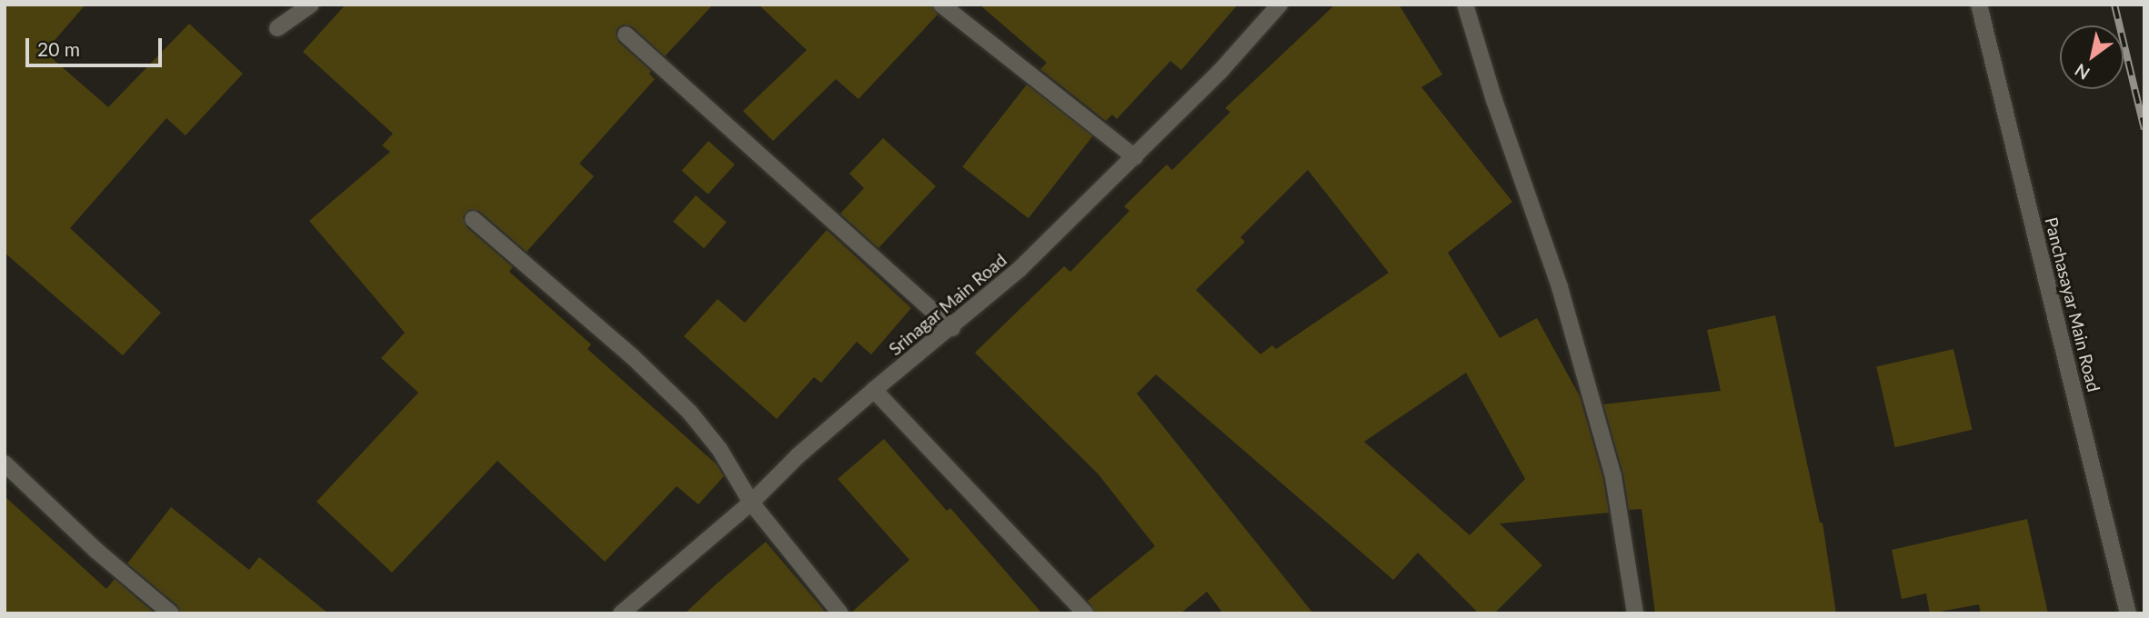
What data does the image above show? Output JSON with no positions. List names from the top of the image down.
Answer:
{
  "streets": {
    "street": ["Srinagar Main Road", "Panchasayar Main Road"]
  },
  "scale_bar": "20 m",
  "north": "bottom left"
}
